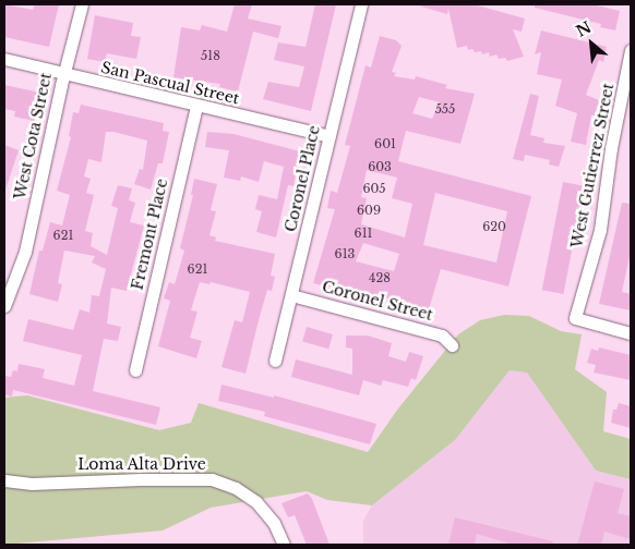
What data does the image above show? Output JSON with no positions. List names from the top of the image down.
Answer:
{
  "streets": {
    "street": [
      "San Pascual Street",
      "West Cota Street",
      "West Gutierrez Street",
      "Coronel Place",
      "Fremont Place",
      "Coronel Street",
      "Loma Alta Drive"
    ]
  },
  "crossings": [
    ["San Pascual Street", "West Cota Street"],
    ["San Pascual Street", "Coronel Place"],
    ["San Pascual Street", "Fremont Place"],
    ["Coronel Place", "Coronel Street"]
  ],
  "house_numbers": [
    "518",
    "555",
    "601",
    "603",
    "605",
    "609",
    "620",
    "611",
    "621",
    "613",
    "621",
    "428"
  ],
  "north": "top left"
}
